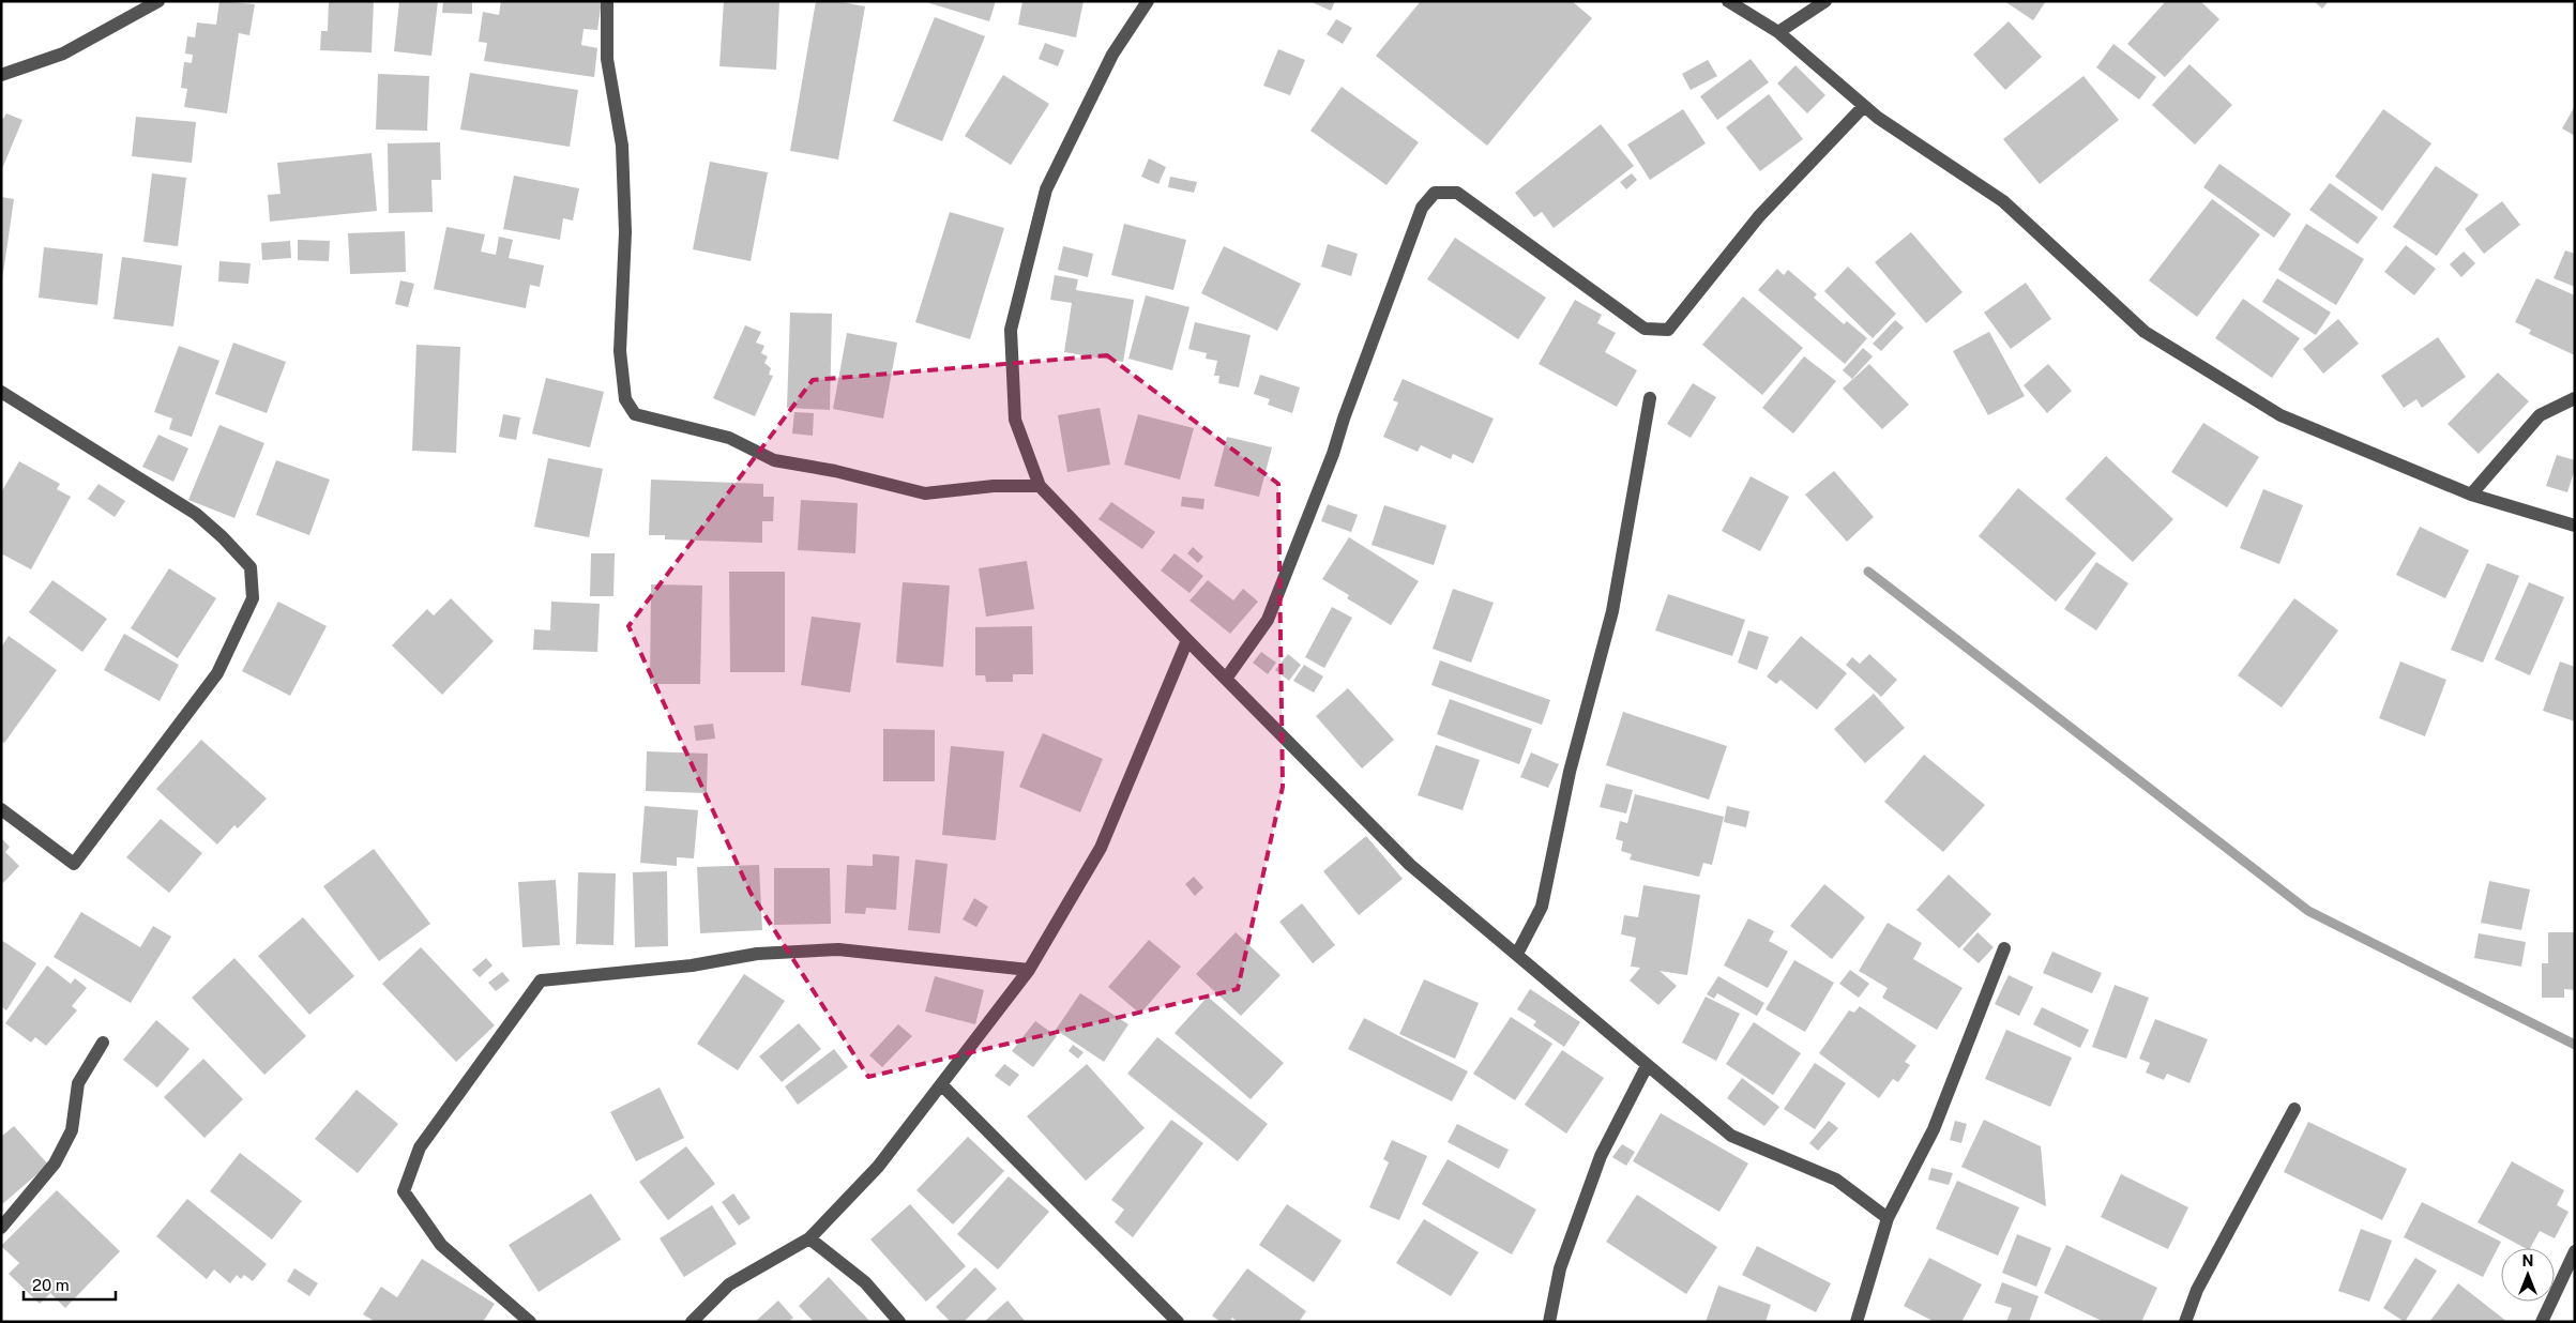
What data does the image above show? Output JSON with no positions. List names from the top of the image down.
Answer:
{
  "scale_bar": "20 m",
  "north": "top"
}
